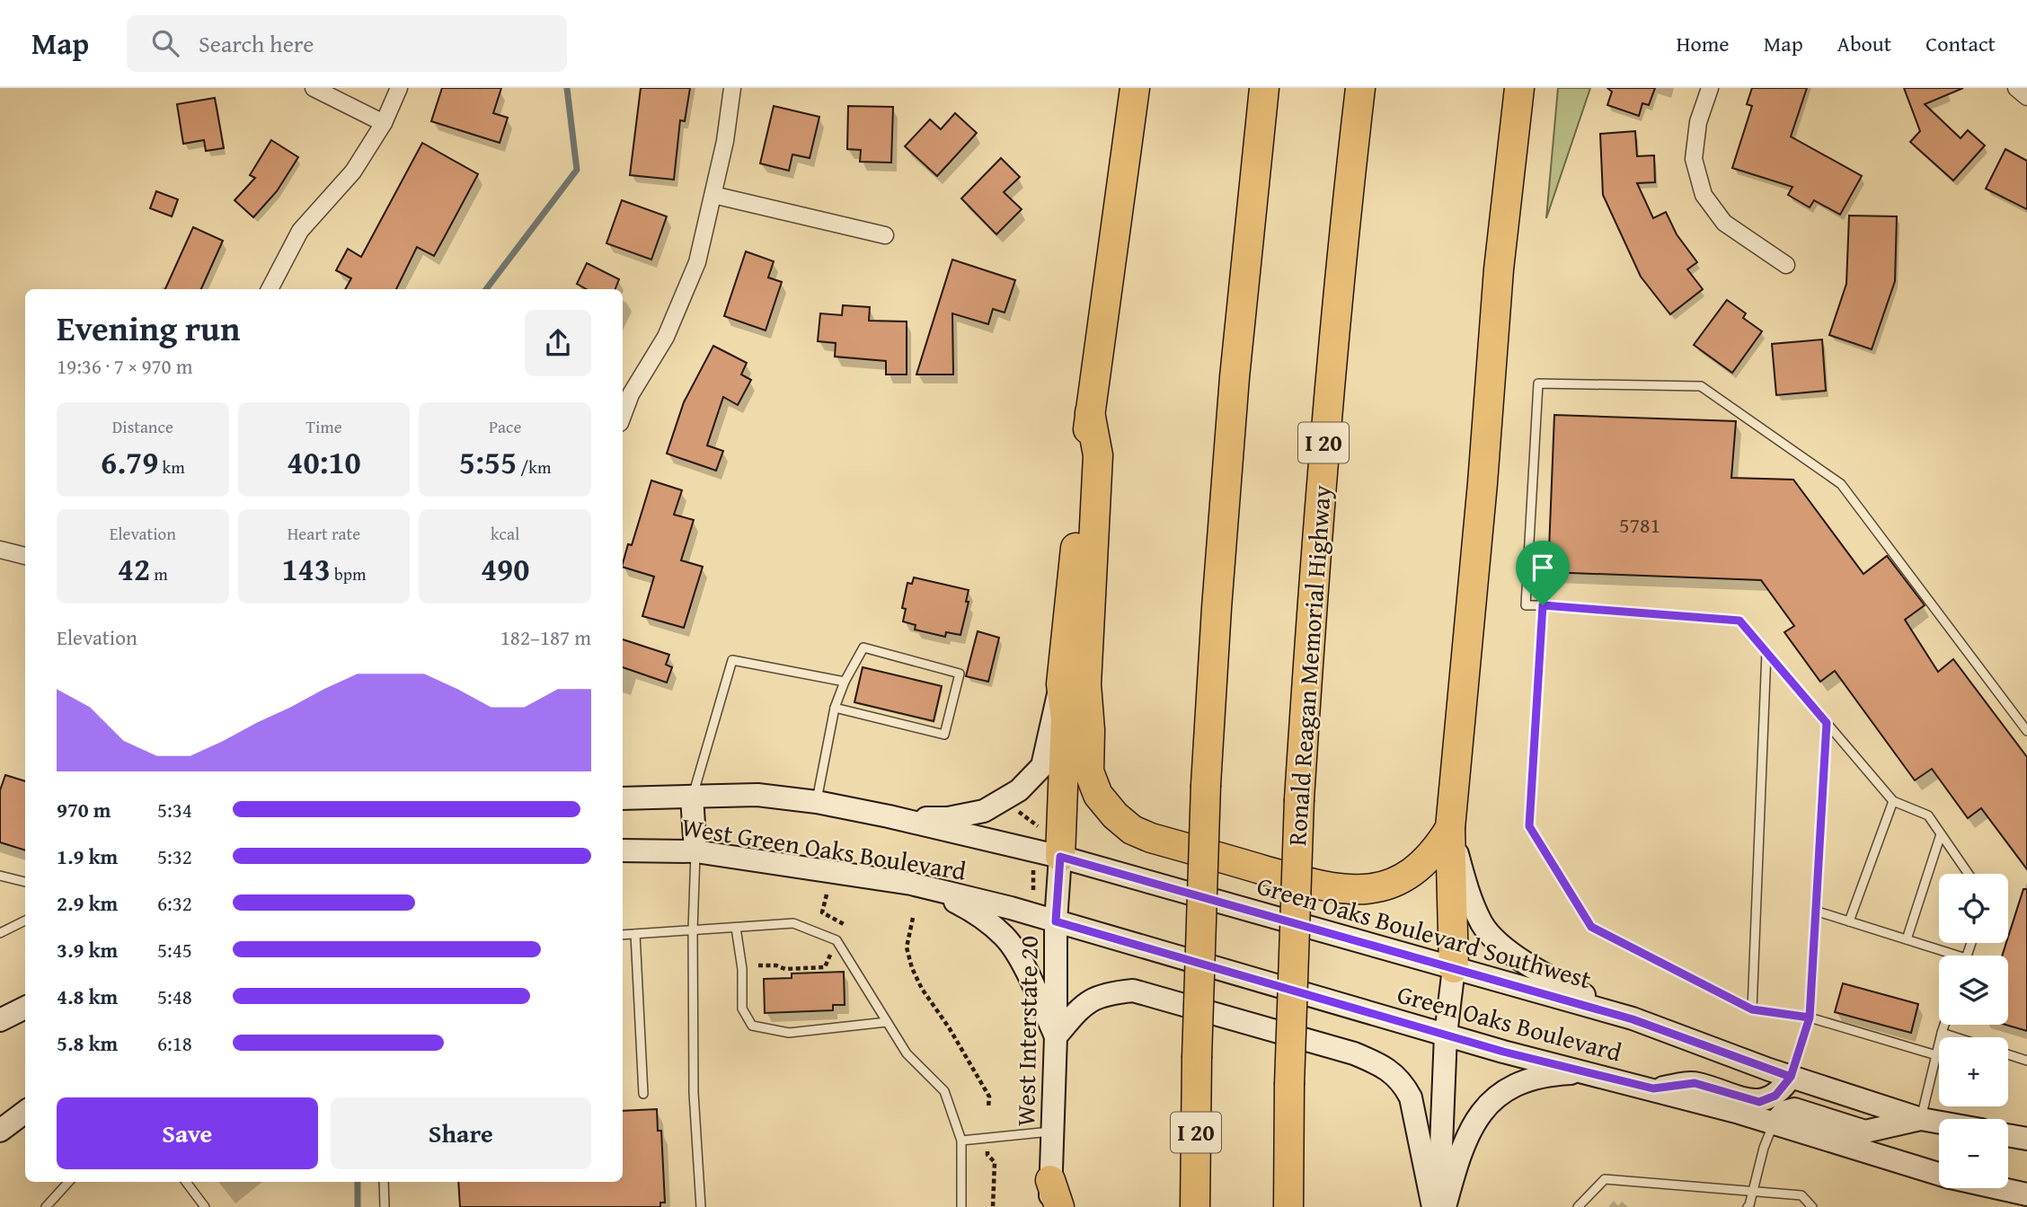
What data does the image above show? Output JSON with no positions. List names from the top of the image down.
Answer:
{
  "streets": {
    "highway": ["I 20", "Ronald Reagan Memorial Highway"],
    "main road": [
      "West Green Oaks Boulevard",
      "Green Oaks Boulevard Southwest",
      "Green Oaks Boulevard",
      "West Interstate 20"
    ]
  },
  "crossings": [
    ["West Green Oaks Boulevard", "Green Oaks Boulevard Southwest"],
    ["West Green Oaks Boulevard", "Green Oaks Boulevard"],
    ["West Green Oaks Boulevard", "West Interstate 20"],
    ["Green Oaks Boulevard Southwest", "West Interstate 20"],
    ["Green Oaks Boulevard", "West Interstate 20"]
  ],
  "house_numbers": ["5781"],
  "page": {
    "header": "Map",
    "search": "Search here",
    "nav": [
      "Home",
      "Map",
      "About",
      "Contact"
    ],
    "heading": ["Evening run", "19:36 · 7 × 970 m"],
    "stats": [
      ["Distance", "6.79 km"],
      ["Time", "40:10"],
      ["Pace", "5:55 /km"],
      ["Elevation", "42 m"],
      ["Heart rate", "143 bpm"],
      ["kcal", "490"]
    ],
    "chart": ["Elevation", "182–187 m"],
    "list": [
      {
        "name": "970 m",
        "note": "5:34"
      },
      {
        "name": "1.9 km",
        "note": "5:32"
      },
      {
        "name": "2.9 km",
        "note": "6:32"
      },
      {
        "name": "3.9 km",
        "note": "5:45"
      },
      {
        "name": "4.8 km",
        "note": "5:48"
      },
      {
        "name": "5.8 km",
        "note": "6:18"
      }
    ],
    "map_buttons": ["+", "−"],
    "buttons": ["Save", "Share"]
  }
}
